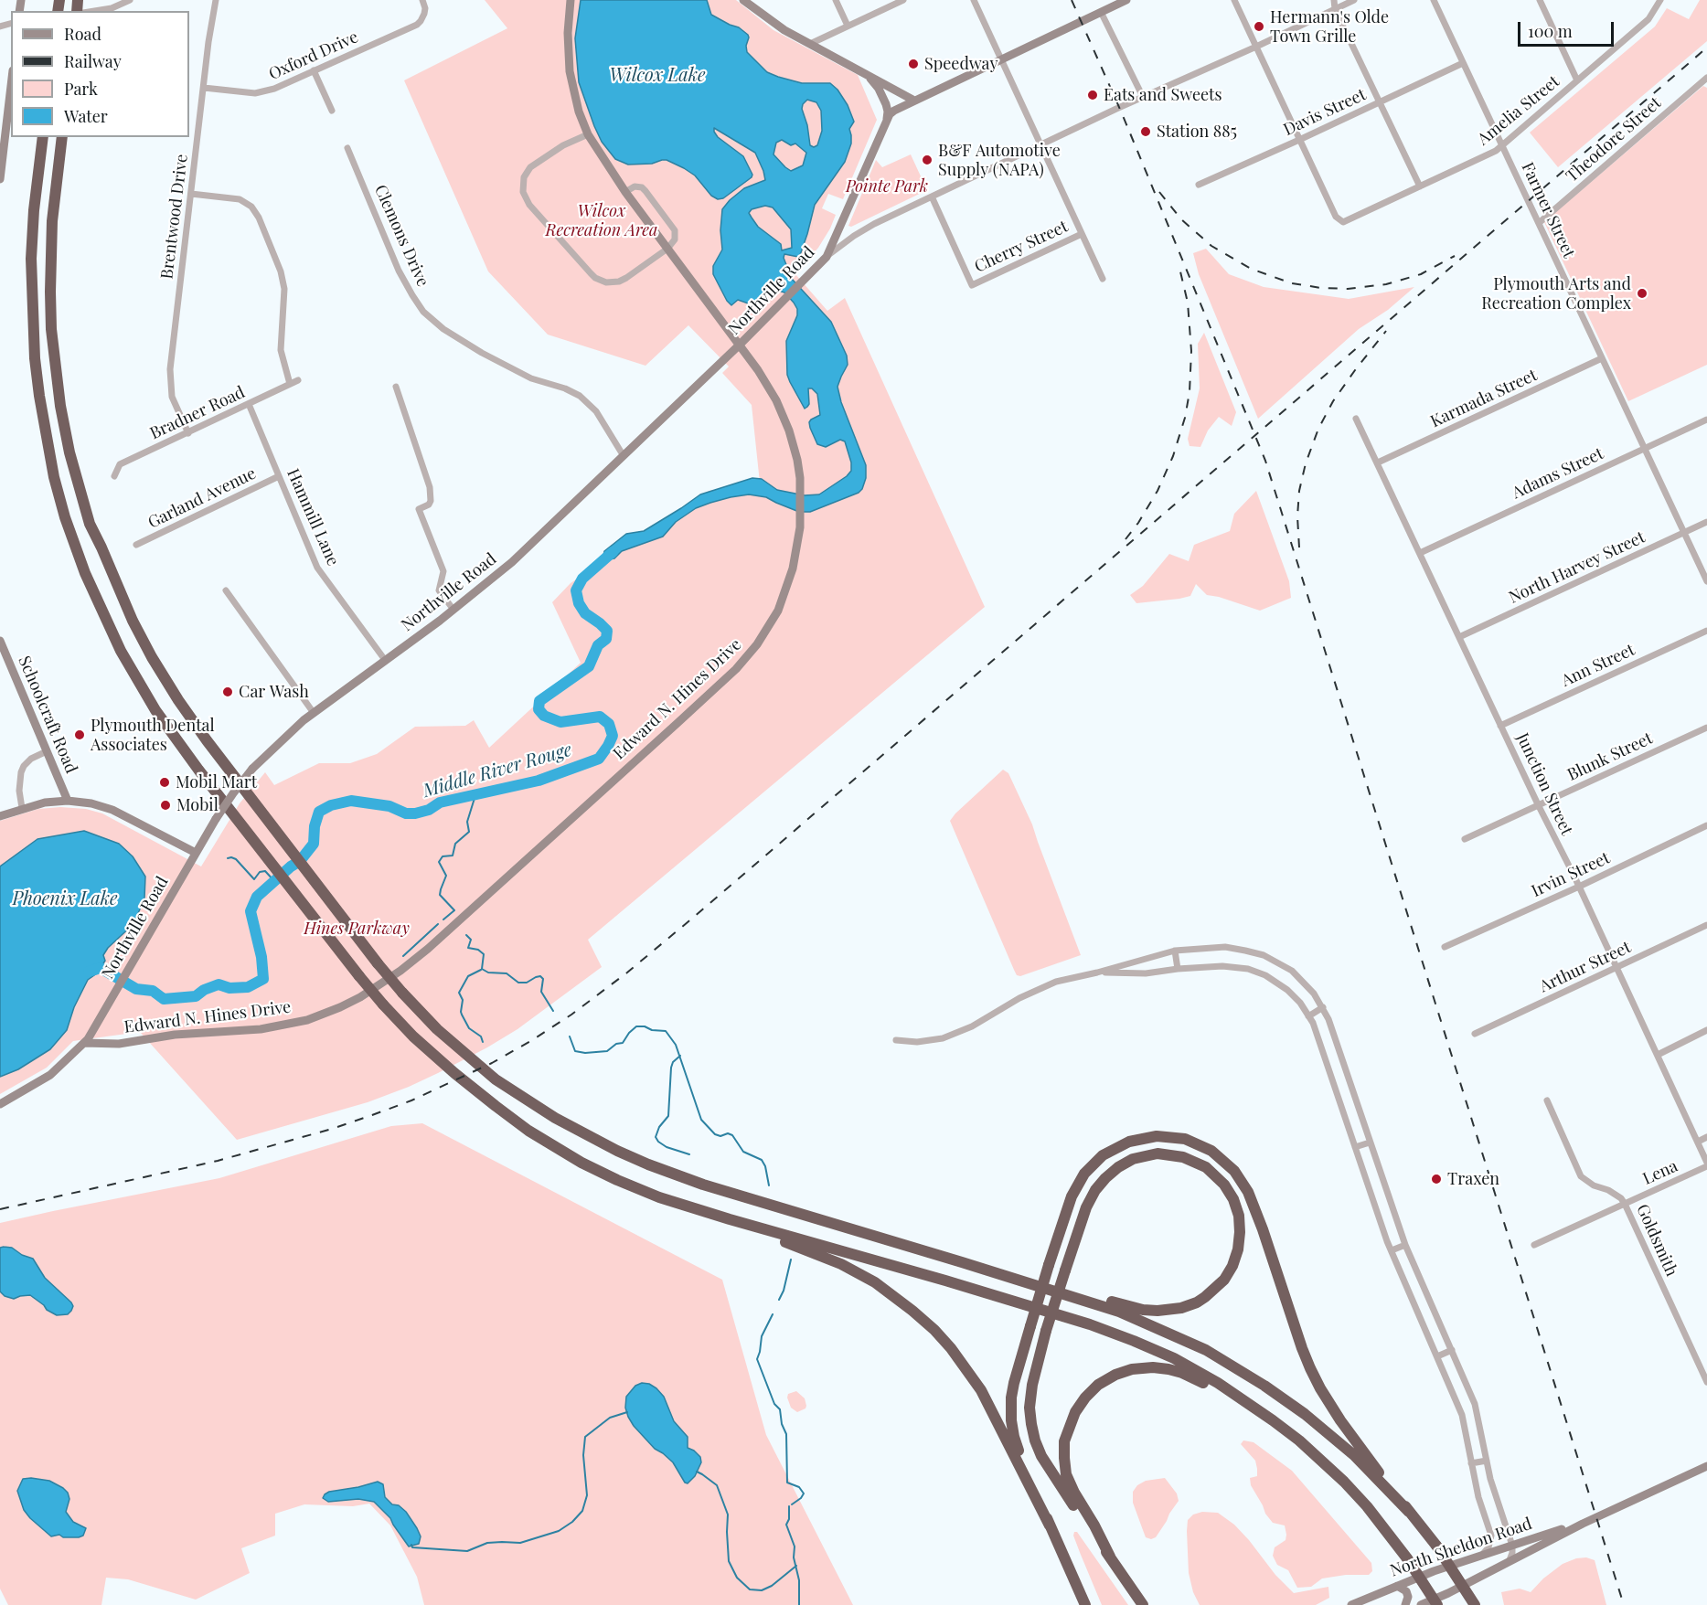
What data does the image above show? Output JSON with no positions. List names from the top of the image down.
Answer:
{
  "streets": {
    "street": [
      "Oxford Drive",
      "Amelia Street",
      "Davis Street",
      "Theodore Street",
      "Farmer Street",
      "Brentwood Drive",
      "Clemons Drive",
      "Cherry Street",
      "Northville Road",
      "Karmada Street",
      "Bradner Road",
      "Adams Street",
      "Garland Avenue",
      "Hammill Lane",
      "North Harvey Street",
      "Ann Street",
      "Edward N. Hines Drive",
      "Schoolcraft Road",
      "Blunk Street",
      "Junction Street",
      "Irvin Street",
      "Arthur Street",
      "Lena",
      "Goldsmith",
      "North Sheldon Road"
    ]
  },
  "crossings": [
    ["Oxford Drive", "Brentwood Drive"],
    ["Amelia Street", "Davis Street"],
    ["Amelia Street", "Farmer Street"],
    ["Davis Street", "Farmer Street"],
    ["Theodore Street", "Farmer Street"],
    ["Farmer Street", "Karmada Street"],
    ["Farmer Street", "Adams Street"],
    ["Farmer Street", "North Harvey Street"],
    ["Brentwood Drive", "Bradner Road"],
    ["Clemons Drive", "Northville Road"],
    ["Northville Road", "Hammill Lane"],
    ["Northville Road", "Edward N. Hines Drive"],
    ["Karmada Street", "Junction Street"],
    ["Bradner Road", "Hammill Lane"],
    ["Adams Street", "Junction Street"],
    ["Garland Avenue", "Hammill Lane"],
    ["North Harvey Street", "Junction Street"],
    ["Ann Street", "Junction Street"],
    ["Blunk Street", "Junction Street"],
    ["Junction Street", "Irvin Street"],
    ["Junction Street", "Arthur Street"],
    ["Lena", "Goldsmith"]
  ],
  "water": ["Wilcox Lake", "Middle River Rouge", "Phoenix Lake"],
  "parks": ["Pointe Park", "Wilcox Recreation Area", "Hines Parkway"],
  "places": [
    "Hermann's Olde Town Grille",
    "Speedway",
    "Eats and Sweets",
    "Station 885",
    "B&F Automotive Supply (NAPA)",
    "Plymouth Arts and Recreation Complex",
    "Car Wash",
    "Plymouth Dental Associates",
    "Mobil Mart",
    "Mobil",
    "Traxen"
  ],
  "legend": [
    "Road",
    "Railway",
    "Park",
    "Water"
  ],
  "scale_bar": "100 m"
}
